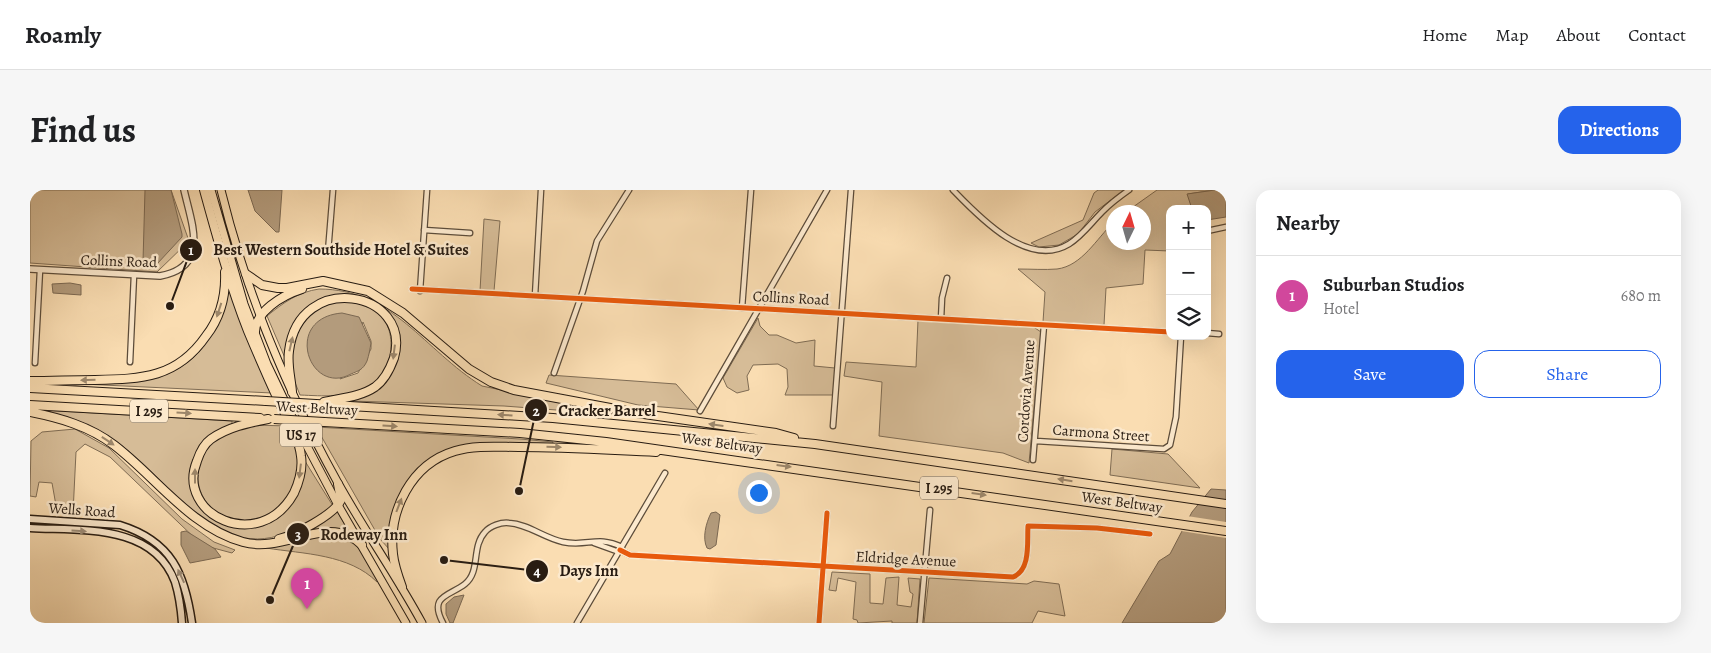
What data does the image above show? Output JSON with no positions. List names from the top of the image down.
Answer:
{
  "streets": {
    "highway": ["West Beltway", "I 295", "US 17"],
    "main road": ["Wells Road"],
    "street": [
      "Collins Road",
      "Cordovia Avenue",
      "Carmona Street",
      "Eldridge Avenue"
    ]
  },
  "crossings": [
    ["Collins Road", "Cordovia Avenue"],
    ["Cordovia Avenue", "Carmona Street"]
  ],
  "places": [
    "Best Western Southside Hotel & Suites",
    "Cracker Barrel",
    "Days Inn",
    "Rodeway Inn"
  ],
  "north": "top",
  "page": {
    "header": "Roamly",
    "nav": [
      "Home",
      "Map",
      "About",
      "Contact"
    ],
    "title": "Find us",
    "buttons": [
      "Directions",
      ["Save", "Share"]
    ],
    "heading": "Nearby",
    "map_buttons": ["+", "−"],
    "list": [
      {
        "mark": "1",
        "name": "Suburban Studios",
        "note": "Hotel",
        "value": "680 m"
      }
    ],
    "pins": "1"
  }
}
